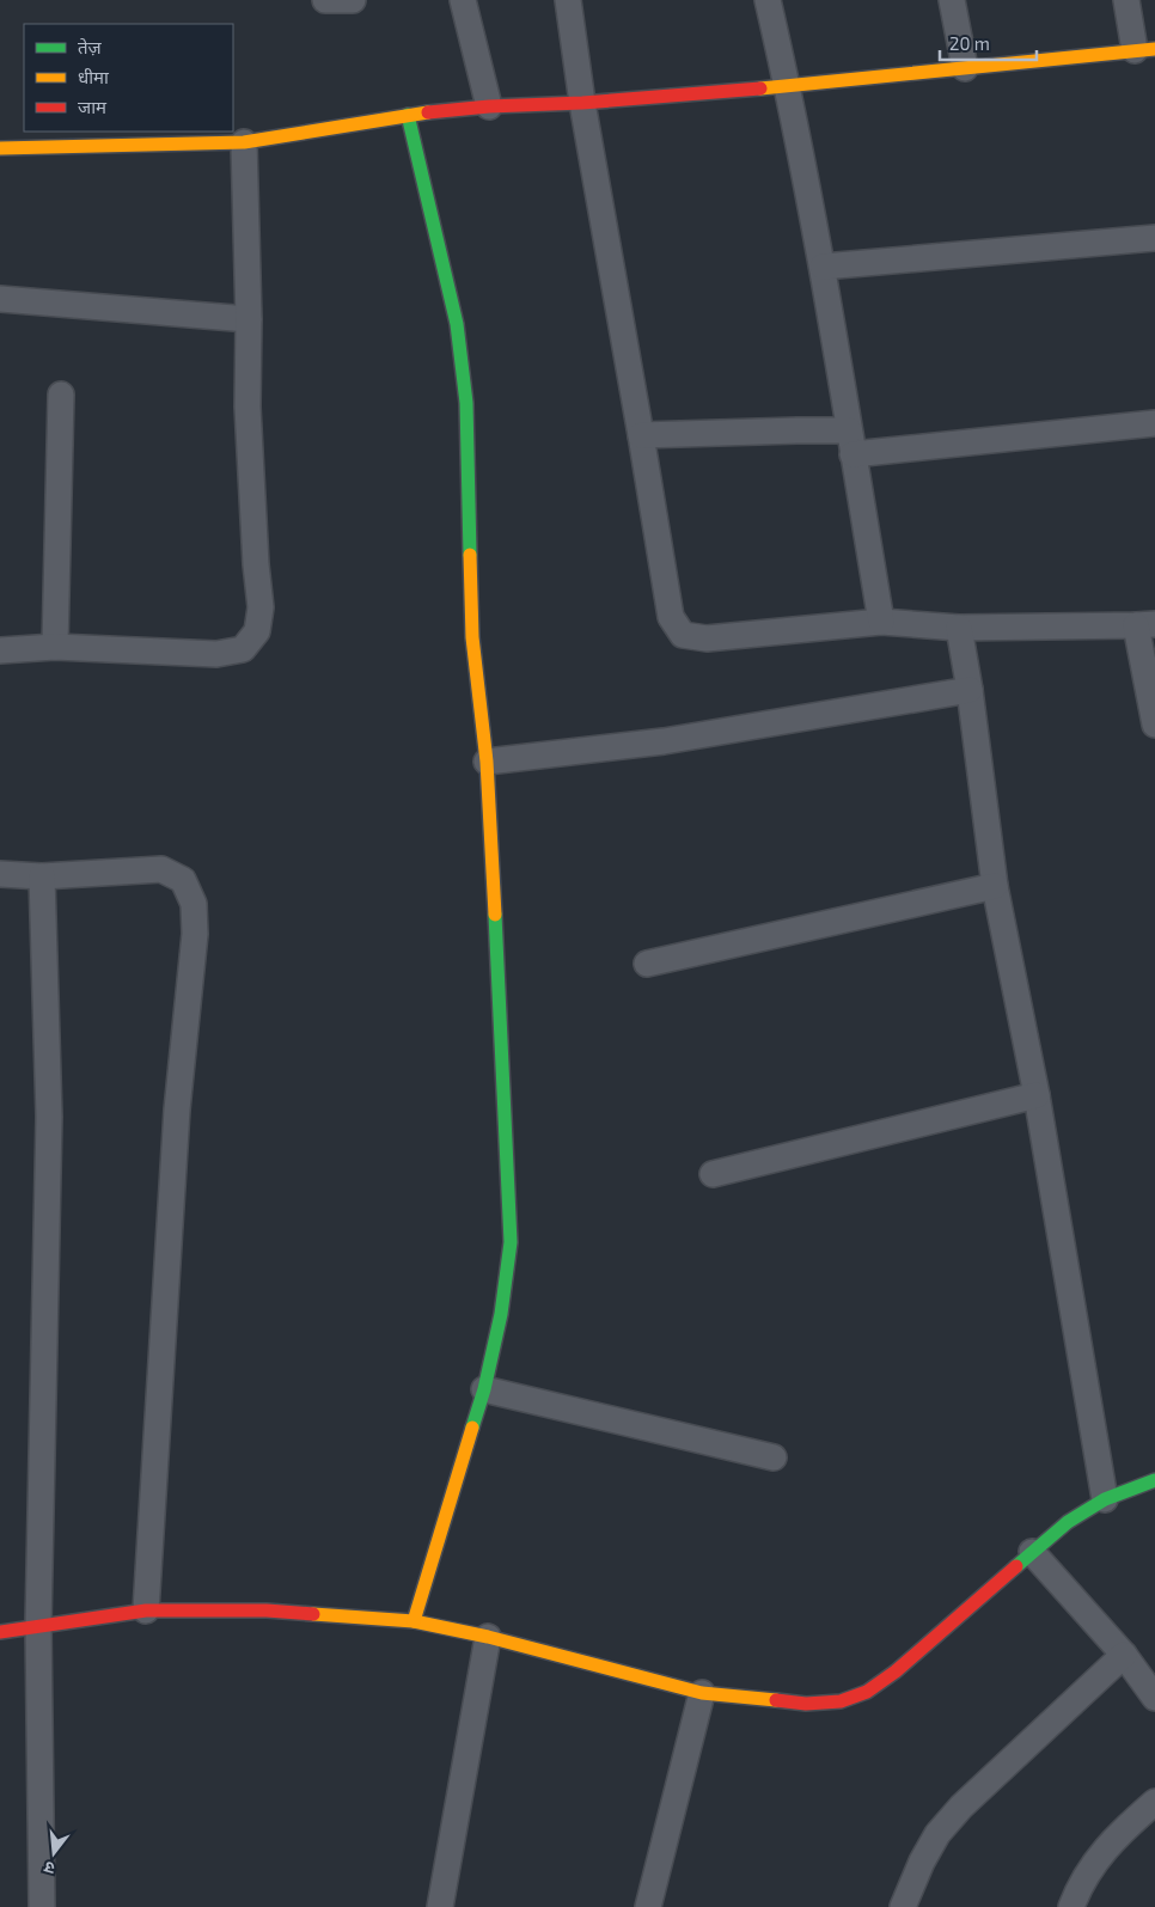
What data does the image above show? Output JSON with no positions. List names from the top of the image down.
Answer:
{
  "legend": ["तेज़", "धीमा", "जाम"],
  "scale_bar": "20 m",
  "north": "bottom"
}
